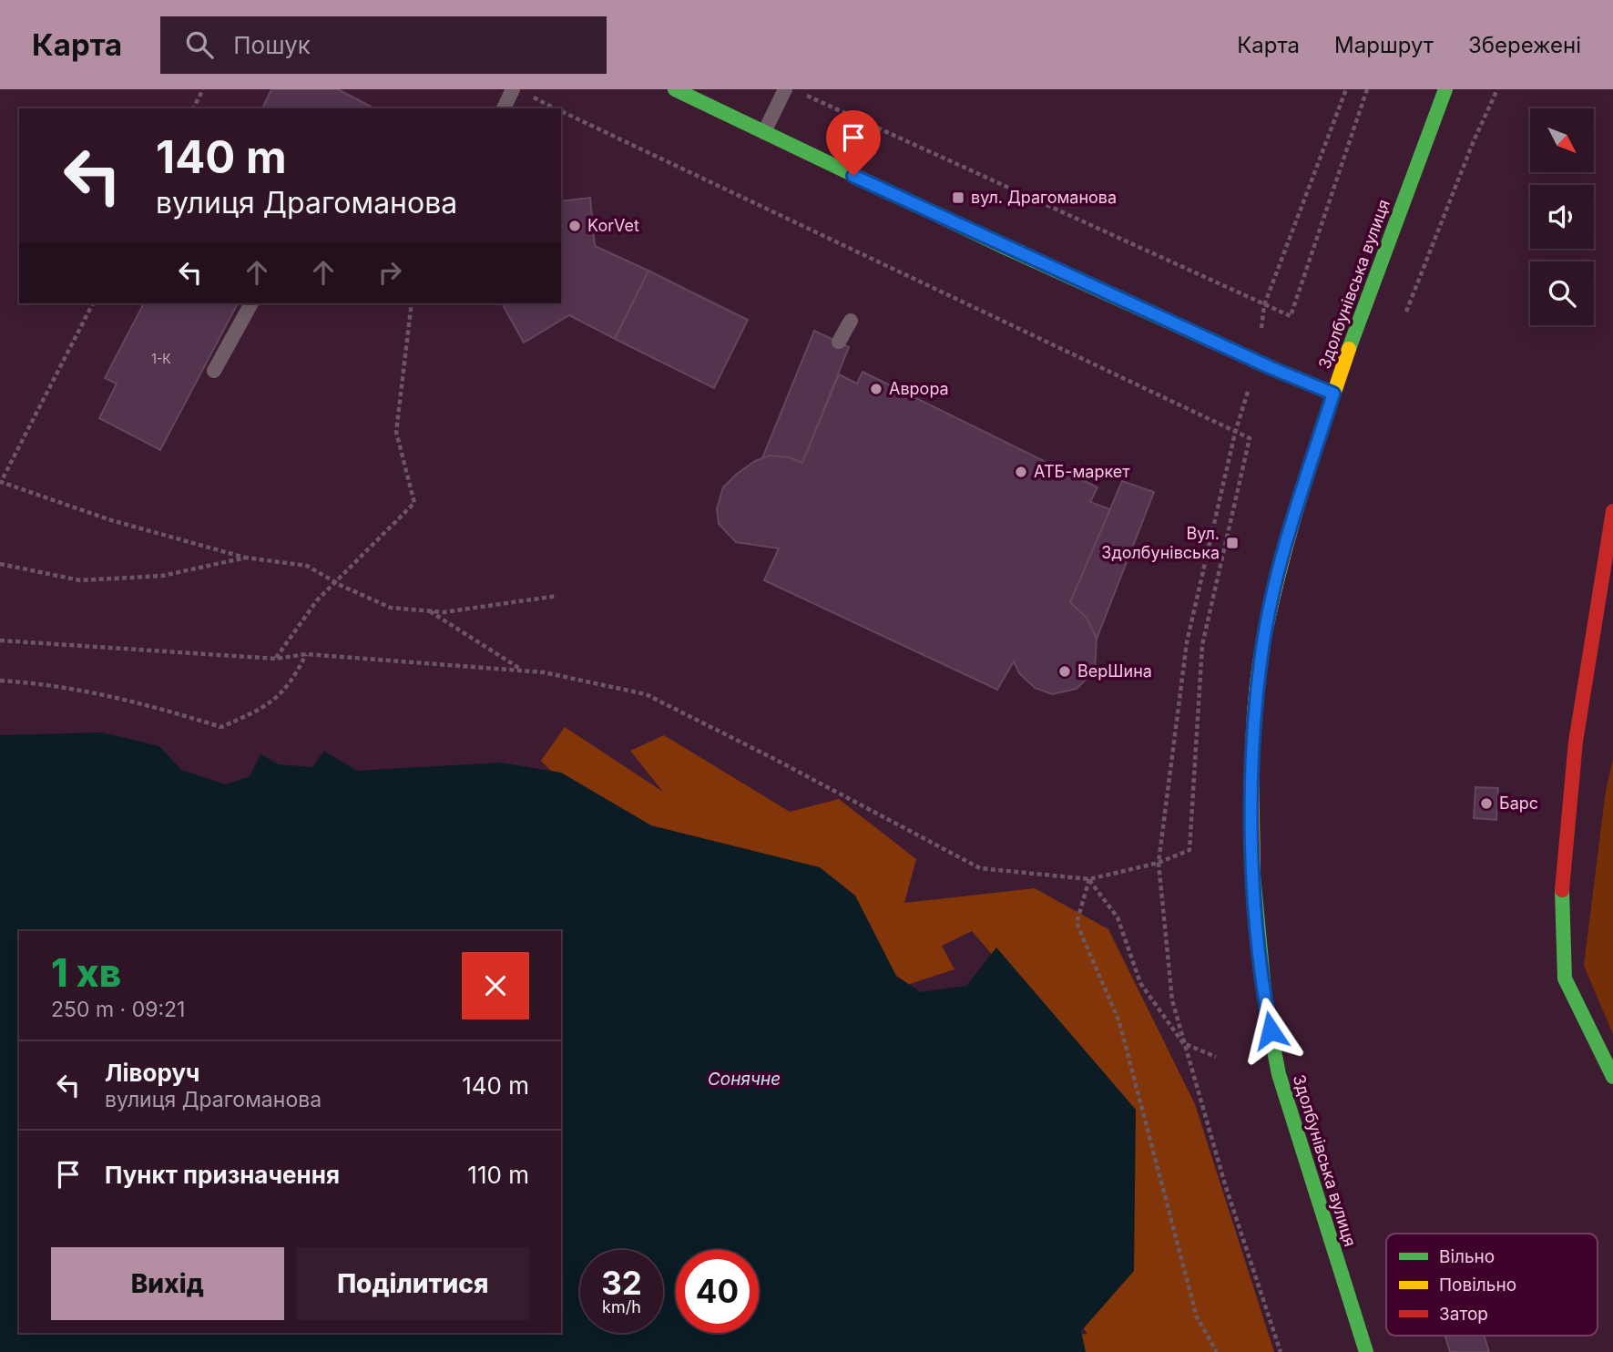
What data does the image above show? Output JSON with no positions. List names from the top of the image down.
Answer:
{
  "streets": {
    "street": ["Здолбунівська вулиця"]
  },
  "water": ["Сонячне"],
  "places": {
    "transit": ["вул. Драгоманова", "Вул. Здолбунівська"],
    "other": [
      "KorVet",
      "Аврора",
      "АТБ-маркет",
      "ВерШина",
      "Барс"
    ]
  },
  "house_numbers": ["1-К"],
  "legend": ["Вільно", "Повільно", "Затор"],
  "north": "bottom right",
  "page": {
    "header": "Карта",
    "search": "Пошук",
    "nav": ["Карта", "Маршрут", "Збережені"],
    "turn": ["140 m", "вулиця Драгоманова"],
    "heading": ["1 хв", "250 m · 09:21"],
    "list": [
      {
        "name": "Ліворуч",
        "note": "вулиця Драгоманова",
        "value": "140 m"
      },
      {
        "name": "Пункт призначення",
        "value": "110 m"
      }
    ],
    "buttons": ["Вихід", "Поділитися"],
    "speed": "32 km/h",
    "limit": "40"
  }
}
